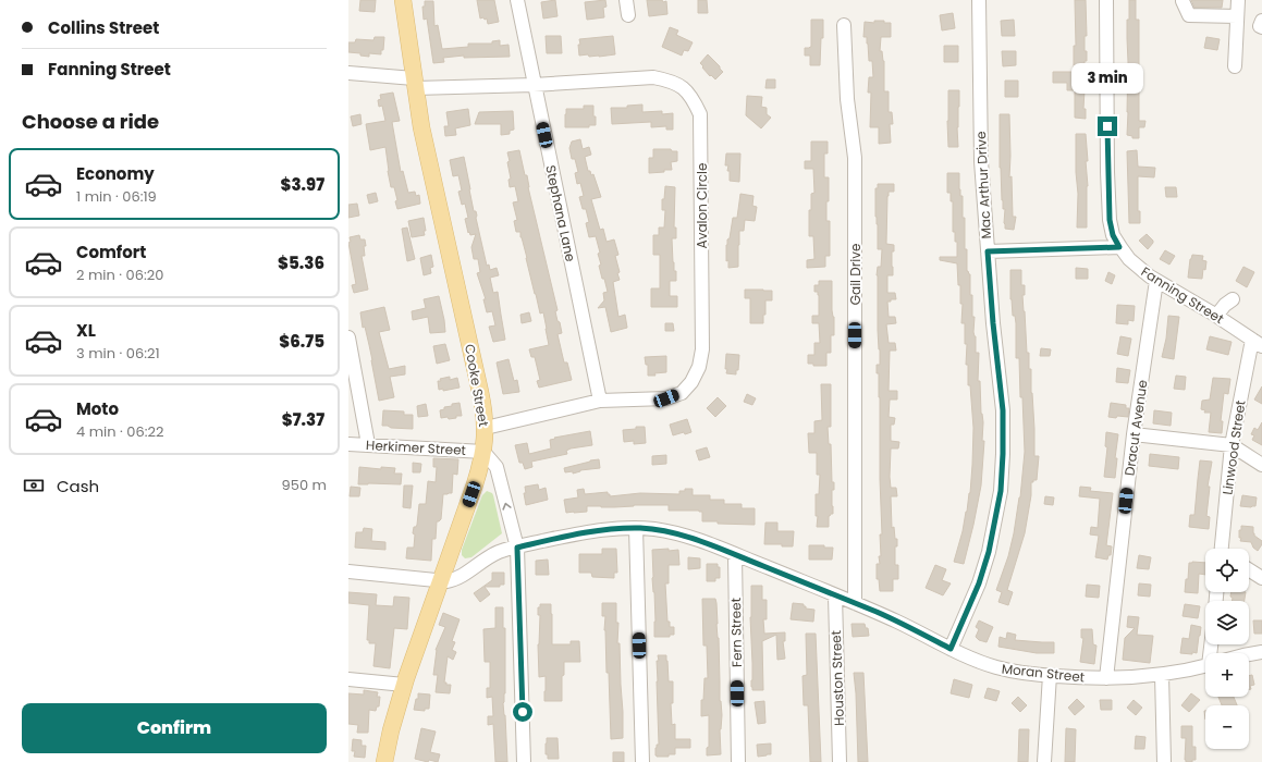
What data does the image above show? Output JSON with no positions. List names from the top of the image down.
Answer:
{
  "streets": {
    "main road": ["Cooke Street"],
    "street": [
      "Mac Arthur Drive",
      "Avalon Circle",
      "Stephana Lane",
      "Gail Drive",
      "Fanning Street",
      "Dracut Avenue",
      "Herkimer Street",
      "Linwood Street",
      "Fern Street",
      "Moran Street",
      "Houston Street"
    ]
  },
  "crossings": [
    ["Mac Arthur Drive", "Moran Street"],
    ["Avalon Circle", "Stephana Lane"],
    ["Avalon Circle", "Cooke Street"],
    ["Gail Drive", "Moran Street"],
    ["Fanning Street", "Dracut Avenue"],
    ["Fanning Street", "Linwood Street"],
    ["Cooke Street", "Herkimer Street"],
    ["Cooke Street", "Moran Street"],
    ["Dracut Avenue", "Moran Street"],
    ["Fern Street", "Moran Street"],
    ["Moran Street", "Houston Street"]
  ],
  "page": {
    "banner": ["Collins Street", "Fanning Street"],
    "bubble": "3 min",
    "heading": "Choose a ride",
    "list": [
      {
        "name": "Economy",
        "note": "1 min · 06:19",
        "value": "$3.97"
      },
      {
        "name": "Comfort",
        "note": "2 min · 06:20",
        "value": "$5.36"
      },
      {
        "name": "XL",
        "note": "3 min · 06:21",
        "value": "$6.75"
      },
      {
        "name": "Moto",
        "note": "4 min · 06:22",
        "value": "$7.37"
      }
    ],
    "pay": ["Cash", "950 m"],
    "map_buttons": ["+", "−"],
    "buttons": "Confirm"
  }
}
